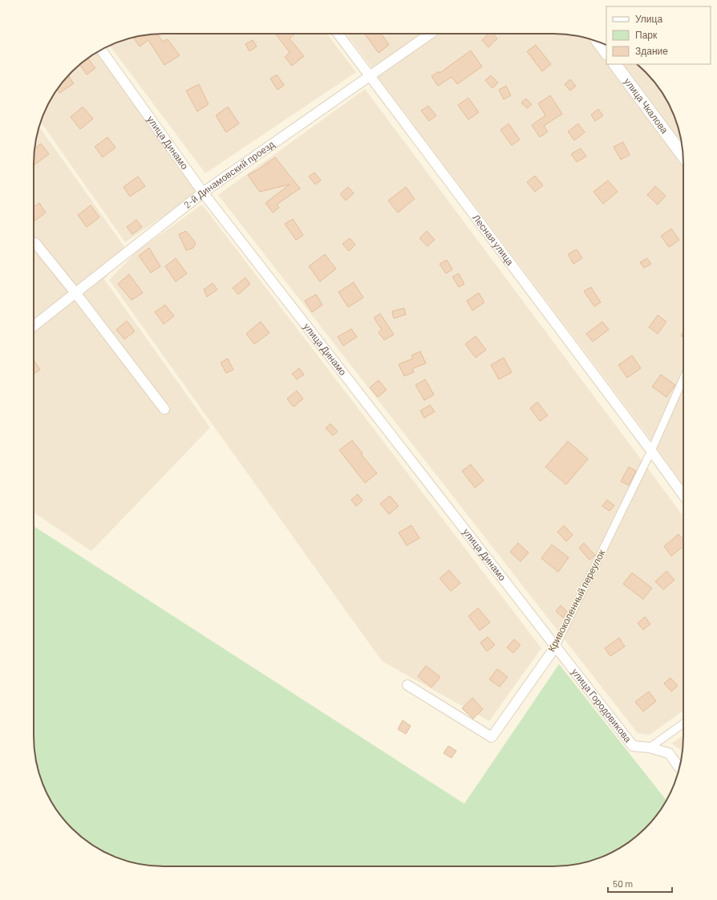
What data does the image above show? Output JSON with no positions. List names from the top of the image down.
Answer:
{
  "streets": {
    "street": [
      "улица Чкалова",
      "улица Динамо",
      "2-й Динамовский проезд",
      "Лесная улица",
      "Кривоколенный переулок",
      "улица Городовикова"
    ]
  },
  "crossings": [
    ["улица Динамо", "2-й Динамовский проезд"],
    ["улица Динамо", "Кривоколенный переулок"],
    ["улица Динамо", "улица Городовикова"],
    ["2-й Динамовский проезд", "Лесная улица"],
    ["Лесная улица", "Кривоколенный переулок"],
    ["Кривоколенный переулок", "улица Городовикова"]
  ],
  "legend": ["Улица", "Парк", "Здание"],
  "scale_bar": "50 m"
}
